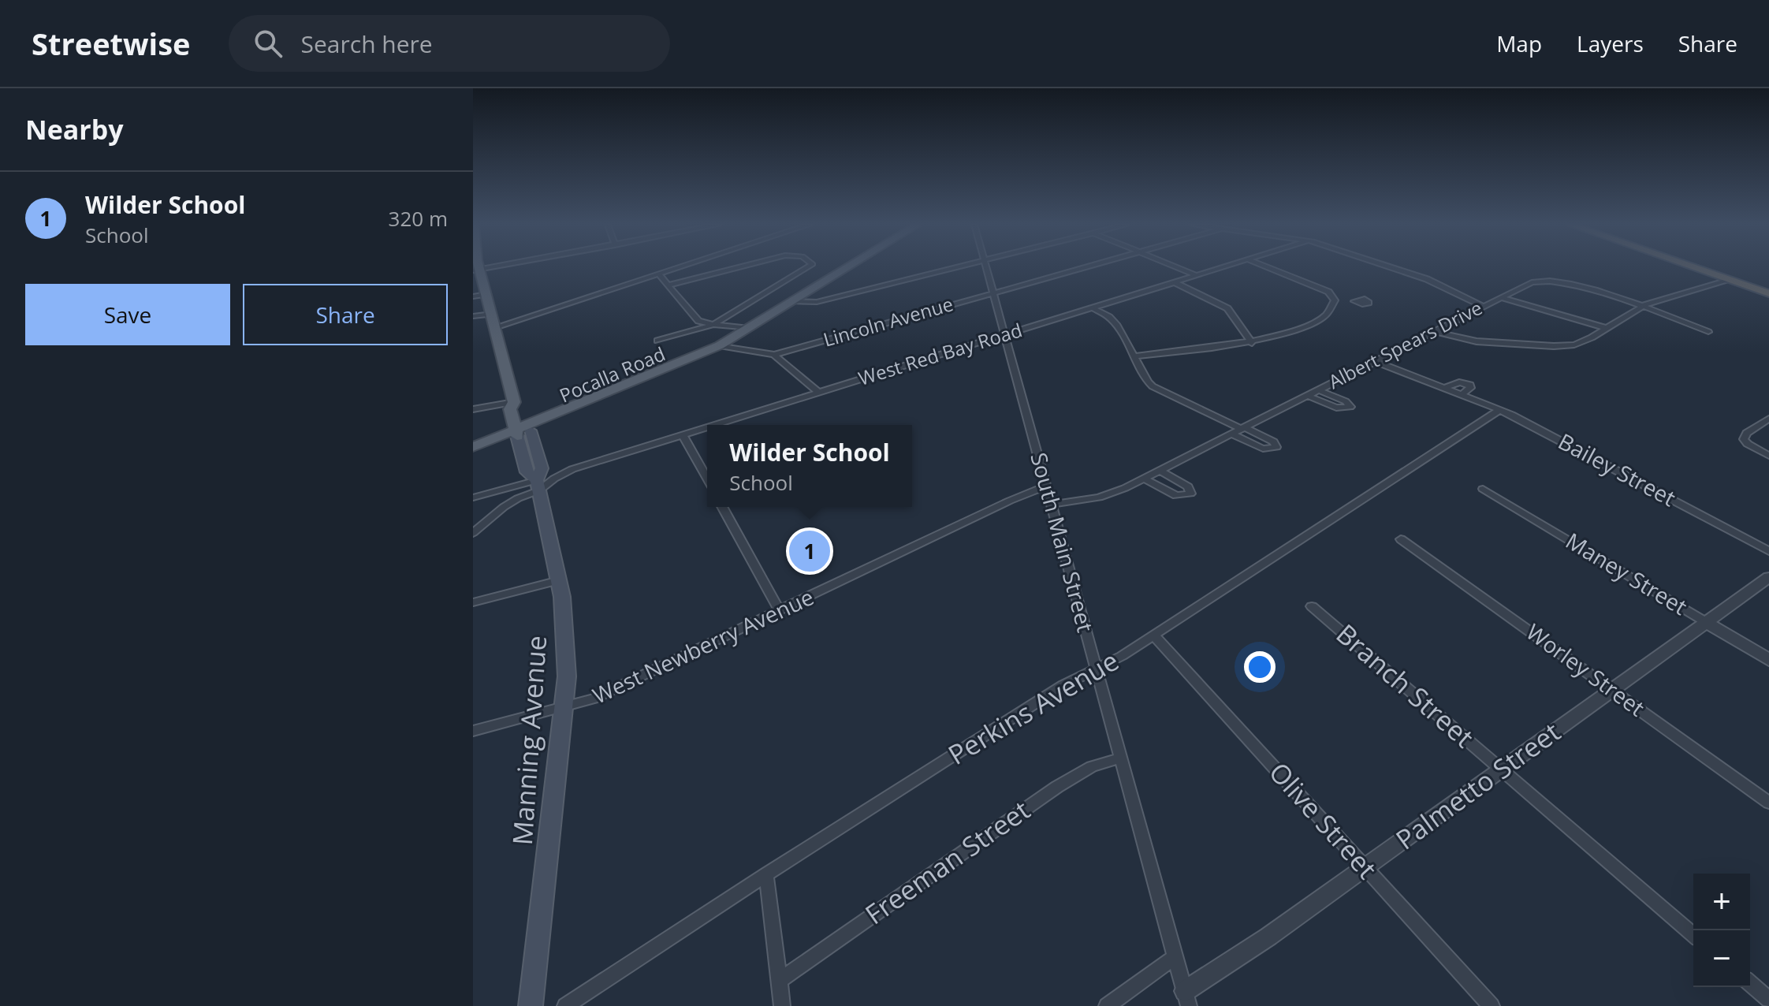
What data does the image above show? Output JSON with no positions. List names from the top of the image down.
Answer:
{
  "streets": {
    "main road": ["Pocalla Road", "Manning Avenue"],
    "street": [
      "Lincoln Avenue",
      "Albert Spears Drive",
      "West Red Bay Road",
      "Bailey Street",
      "South Main Street",
      "Maney Street",
      "West Newberry Avenue",
      "Worley Street",
      "Branch Street",
      "Perkins Avenue",
      "Palmetto Street",
      "Olive Street",
      "Freeman Street"
    ]
  },
  "crossings": [
    ["Lincoln Avenue", "South Main Street"],
    ["Albert Spears Drive", "Bailey Street"],
    ["Albert Spears Drive", "South Main Street"],
    ["West Red Bay Road", "South Main Street"],
    ["West Red Bay Road", "Manning Avenue"],
    ["Pocalla Road", "Manning Avenue"],
    ["Bailey Street", "Perkins Avenue"],
    ["South Main Street", "West Newberry Avenue"],
    ["South Main Street", "Perkins Avenue"],
    ["South Main Street", "Palmetto Street"],
    ["South Main Street", "Freeman Street"],
    ["Maney Street", "Palmetto Street"],
    ["West Newberry Avenue", "Manning Avenue"],
    ["Worley Street", "Palmetto Street"],
    ["Branch Street", "Palmetto Street"],
    ["Perkins Avenue", "Olive Street"],
    ["Palmetto Street", "Olive Street"]
  ],
  "page": {
    "header": "Streetwise",
    "search": "Search here",
    "nav": ["Map", "Layers", "Share"],
    "heading": "Nearby",
    "list": [
      {
        "mark": "1",
        "name": "Wilder School",
        "note": "School",
        "value": "320 m"
      }
    ],
    "buttons": ["Save", "Share"],
    "popup": ["Wilder School", "School"],
    "pins": "1",
    "map_buttons": ["+", "−"]
  }
}
